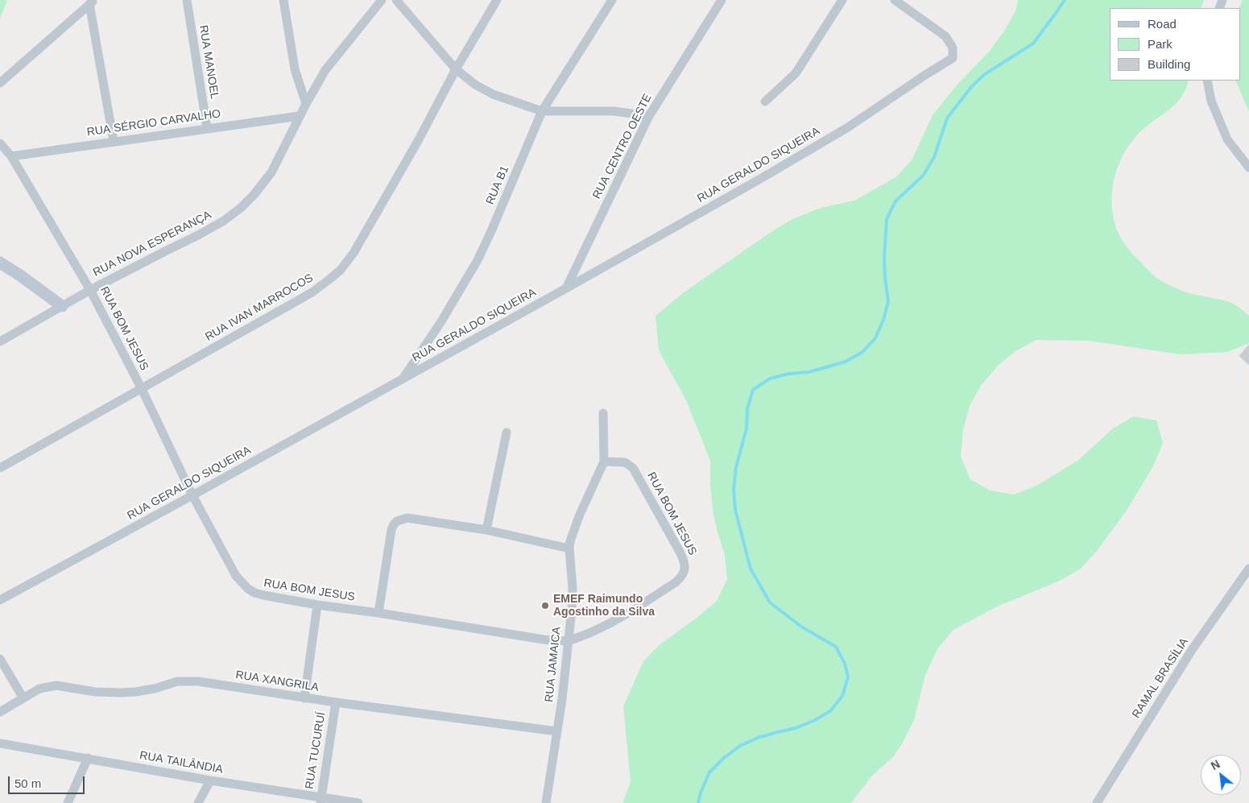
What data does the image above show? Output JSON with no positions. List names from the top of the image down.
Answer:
{
  "streets": {
    "street": [
      "RUA MANOEL",
      "RUA SÉRGIO CARVALHO",
      "RUA CENTRO OESTE",
      "RUA GERALDO SIQUEIRA",
      "RUA B1",
      "RUA NOVA ESPERANÇA",
      "RUA IVAN MARROCOS",
      "RUA BOM JESUS",
      "RUA JAMAICA",
      "RAMAL BRASÍLIA",
      "RUA XANGRILA",
      "RUA TUCURUÍ",
      "RUA TAILÂNDIA"
    ]
  },
  "crossings": [
    ["RUA MANOEL", "RUA SÉRGIO CARVALHO"],
    ["RUA SÉRGIO CARVALHO", "RUA NOVA ESPERANÇA"],
    ["RUA SÉRGIO CARVALHO", "RUA BOM JESUS"],
    ["RUA CENTRO OESTE", "RUA GERALDO SIQUEIRA"],
    ["RUA GERALDO SIQUEIRA", "RUA B1"],
    ["RUA GERALDO SIQUEIRA", "RUA BOM JESUS"],
    ["RUA NOVA ESPERANÇA", "RUA BOM JESUS"],
    ["RUA IVAN MARROCOS", "RUA BOM JESUS"],
    ["RUA BOM JESUS", "RUA JAMAICA"],
    ["RUA JAMAICA", "RUA XANGRILA"],
    ["RUA XANGRILA", "RUA TUCURUÍ"],
    ["RUA TUCURUÍ", "RUA TAILÂNDIA"]
  ],
  "places": ["EMEF Raimundo Agostinho da Silva"],
  "legend": ["Road", "Park", "Building"],
  "scale_bar": "50 m",
  "north": "top left"
}
